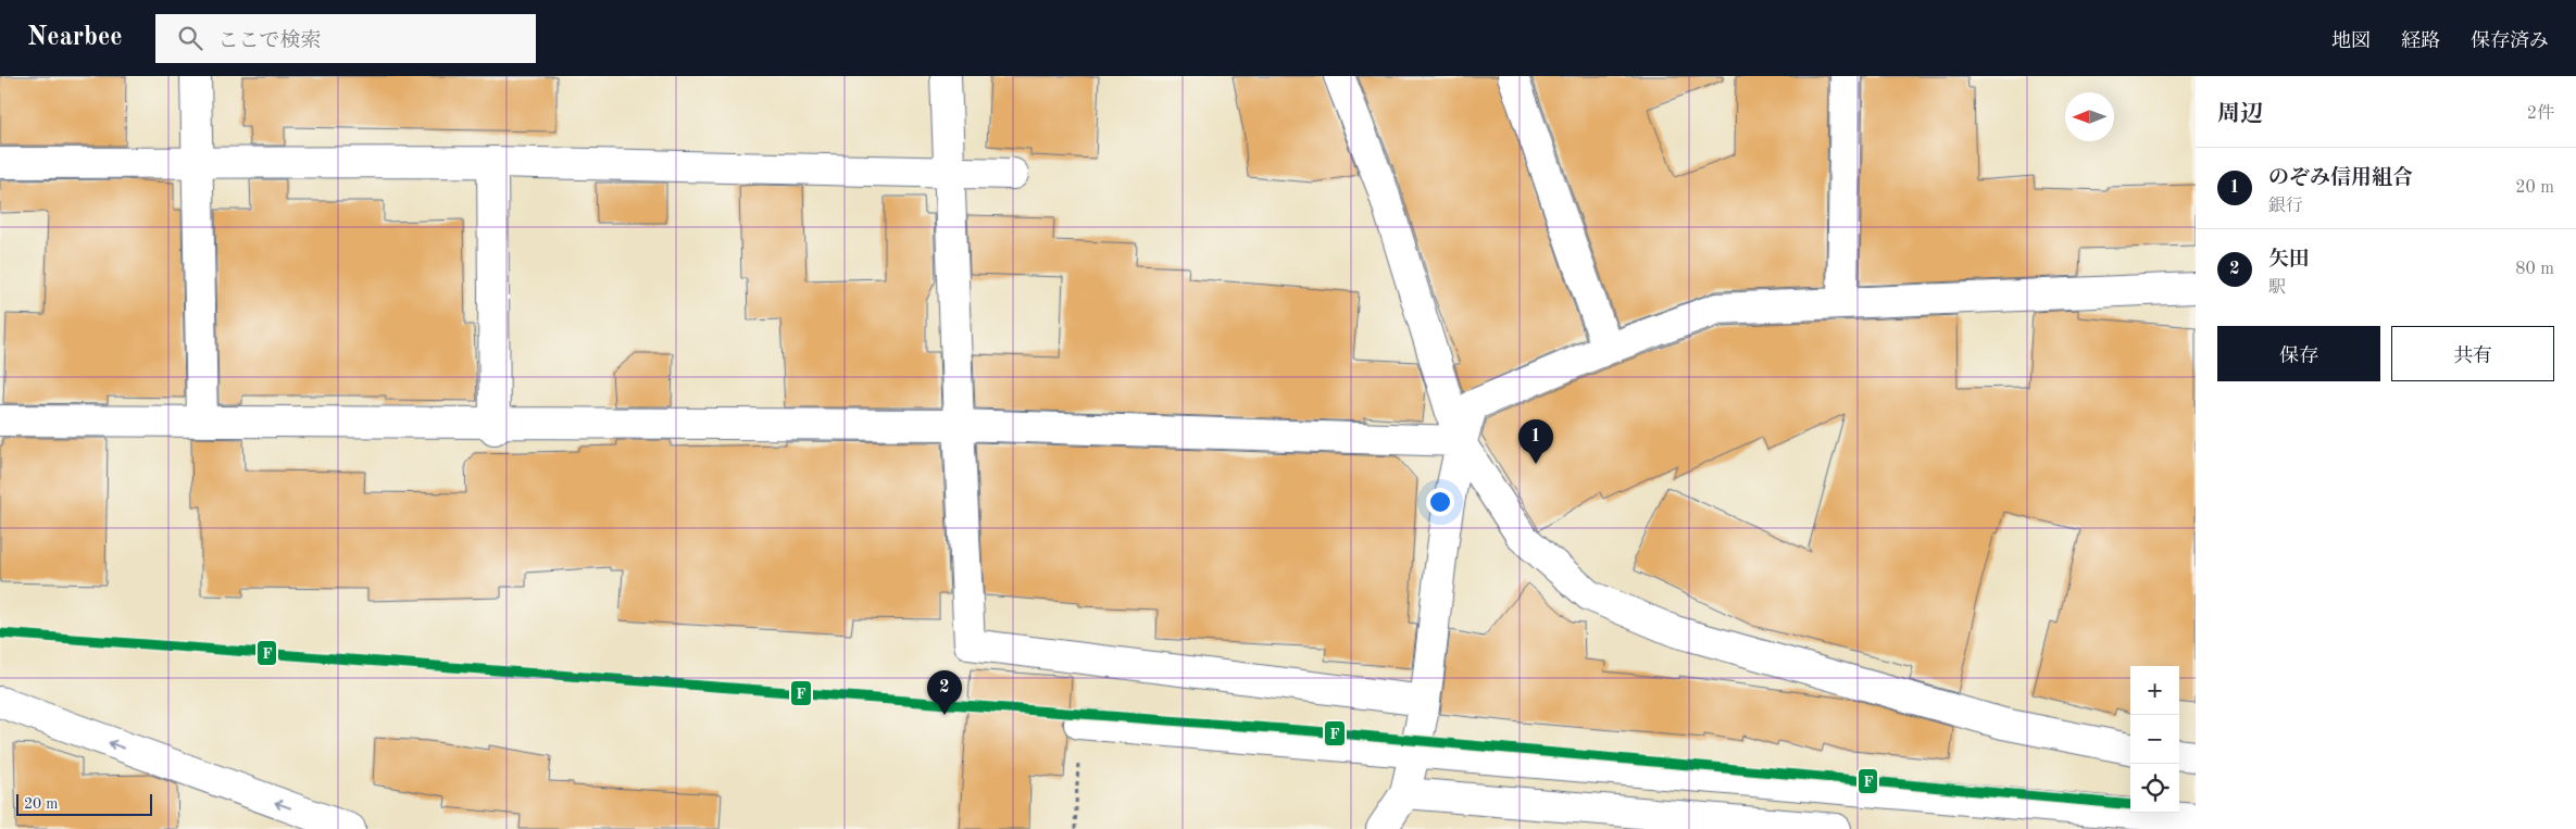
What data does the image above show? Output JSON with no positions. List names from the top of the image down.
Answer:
{
  "lines": ["transit line F"],
  "scale_bar": "20 m",
  "north": "left",
  "page": {
    "header": "Nearbee",
    "search": "ここで検索",
    "nav": ["地図", "経路", "保存済み"],
    "heading": ["周辺", "2件"],
    "list": [
      {
        "mark": "1",
        "name": "のぞみ信用組合",
        "note": "銀行",
        "value": "20 m"
      },
      {
        "mark": "2",
        "name": "矢田",
        "note": "駅",
        "value": "80 m"
      }
    ],
    "buttons": ["保存", "共有"],
    "pins": ["1", "2"],
    "map_buttons": ["+", "−"],
    "scale": "20 m"
  }
}
